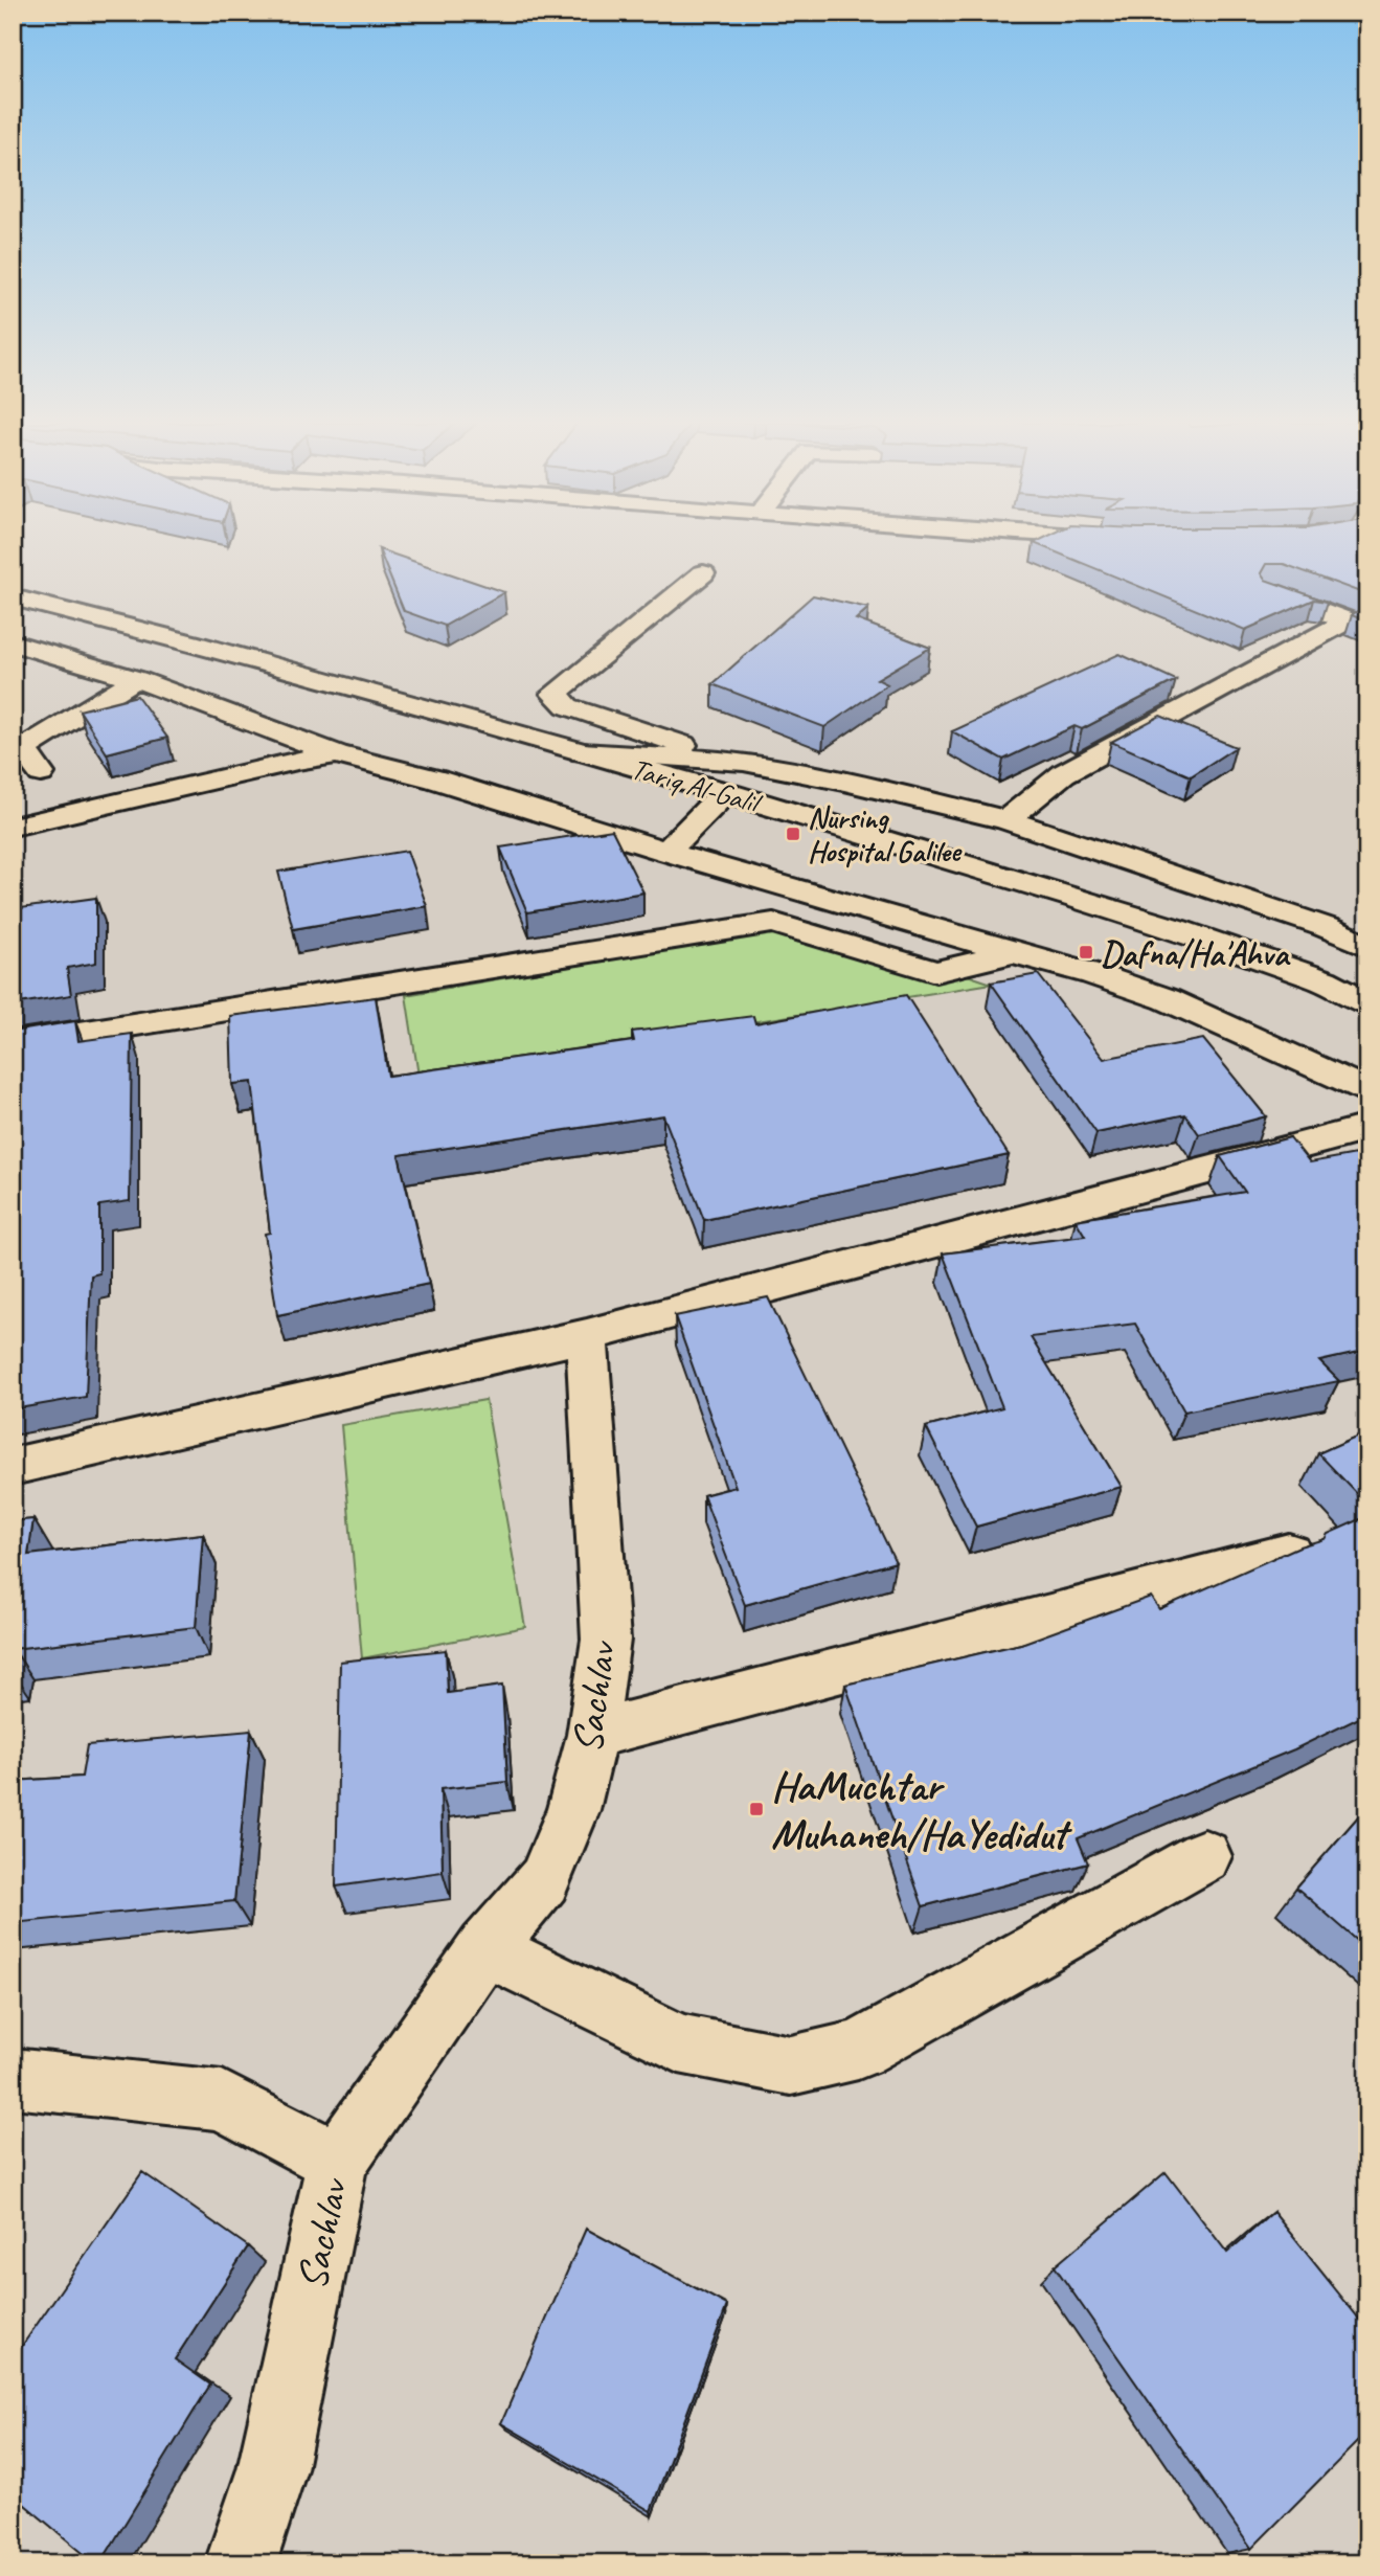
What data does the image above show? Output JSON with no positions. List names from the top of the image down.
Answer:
{
  "streets": {
    "street": ["Tariq Al-Galil", "Sachlav"]
  },
  "places": {
    "transit": ["Nursing Hospital Galilee", "Dafna/Ha'Ahva", "HaMuchtar Muhaneh/HaYedidut"]
  }
}
